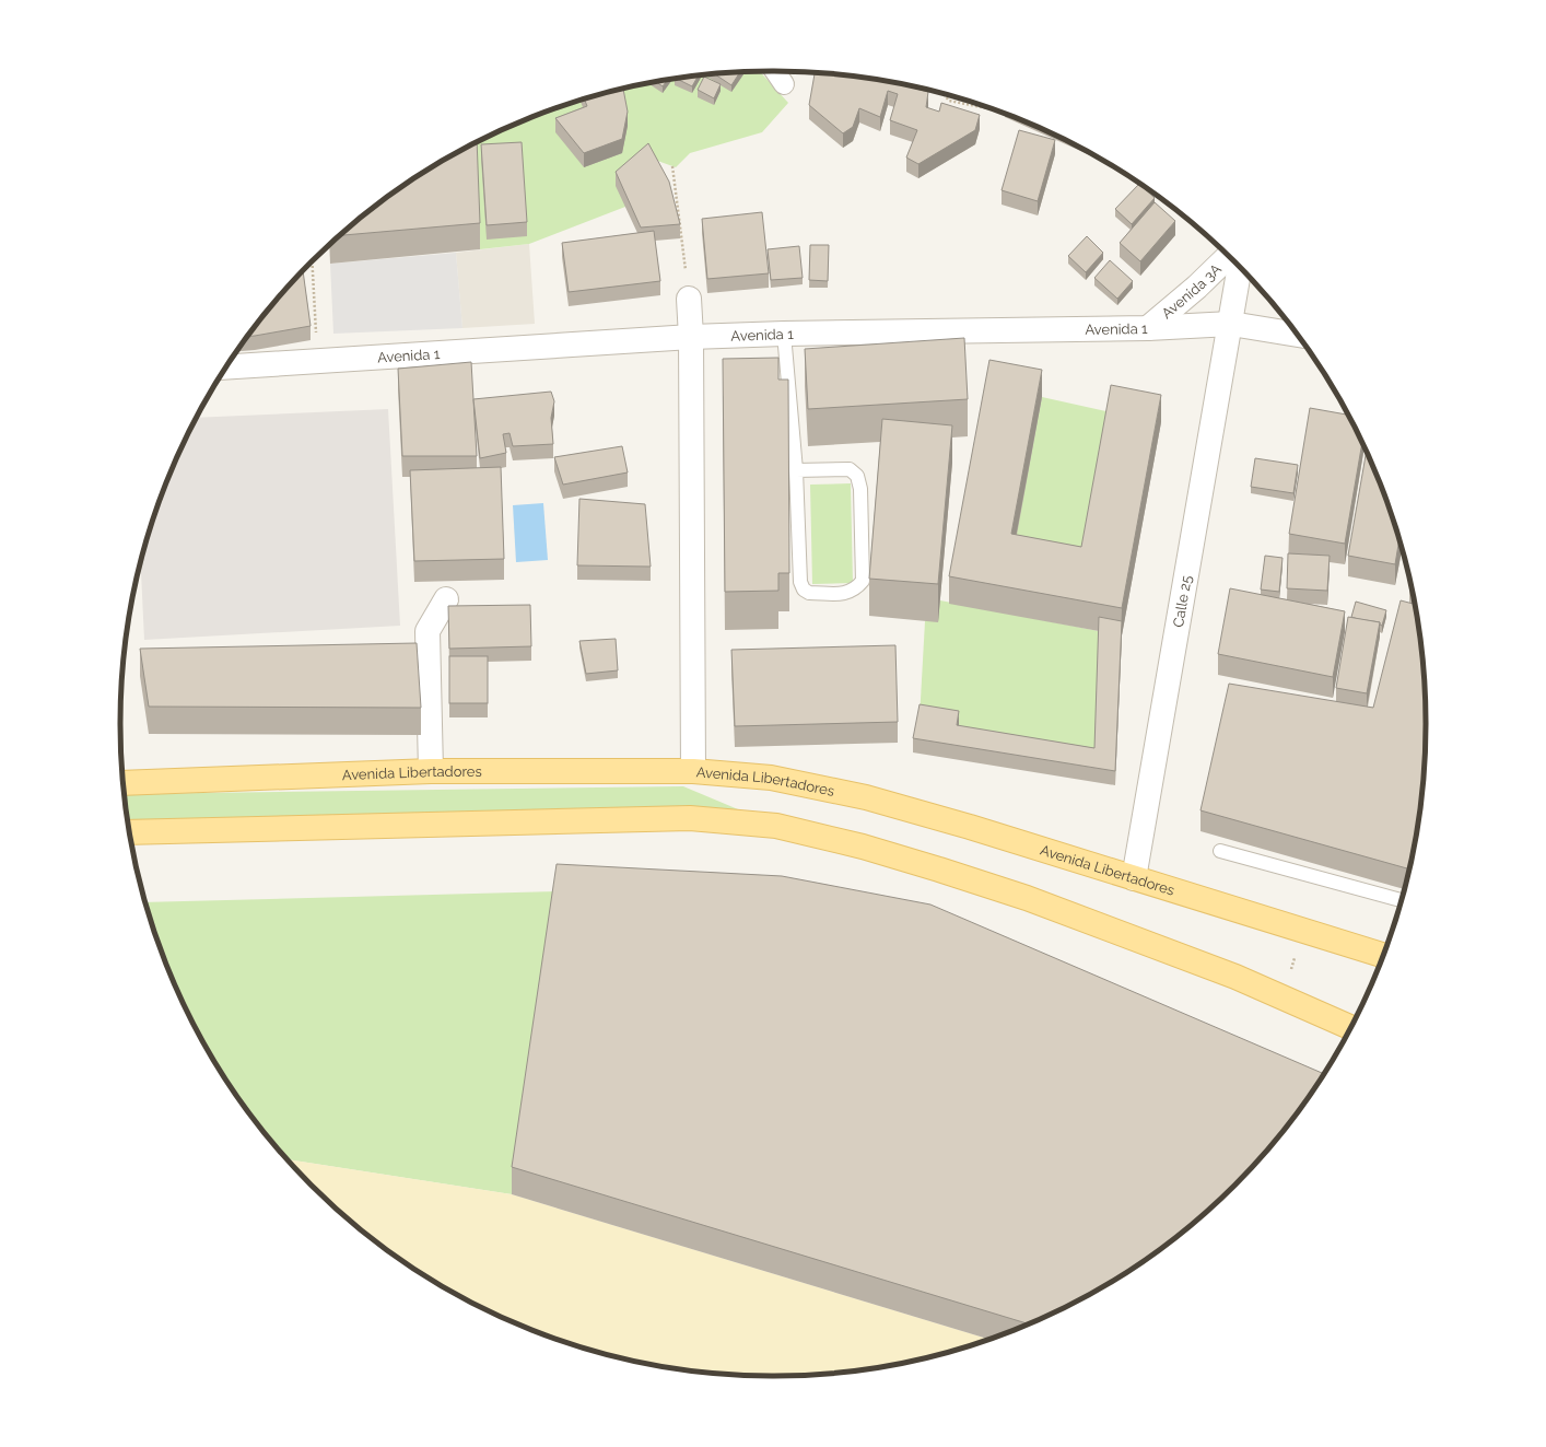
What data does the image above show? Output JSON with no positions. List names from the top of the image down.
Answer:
{
  "streets": {
    "main road": ["Avenida Libertadores"],
    "street": ["Avenida 3A", "Avenida 1", "Calle 25"]
  },
  "crossings": [
    ["Avenida 3A", "Avenida 1"],
    ["Avenida 3A", "Calle 25"],
    ["Avenida 1", "Calle 25"],
    ["Calle 25", "Avenida Libertadores"]
  ]
}
